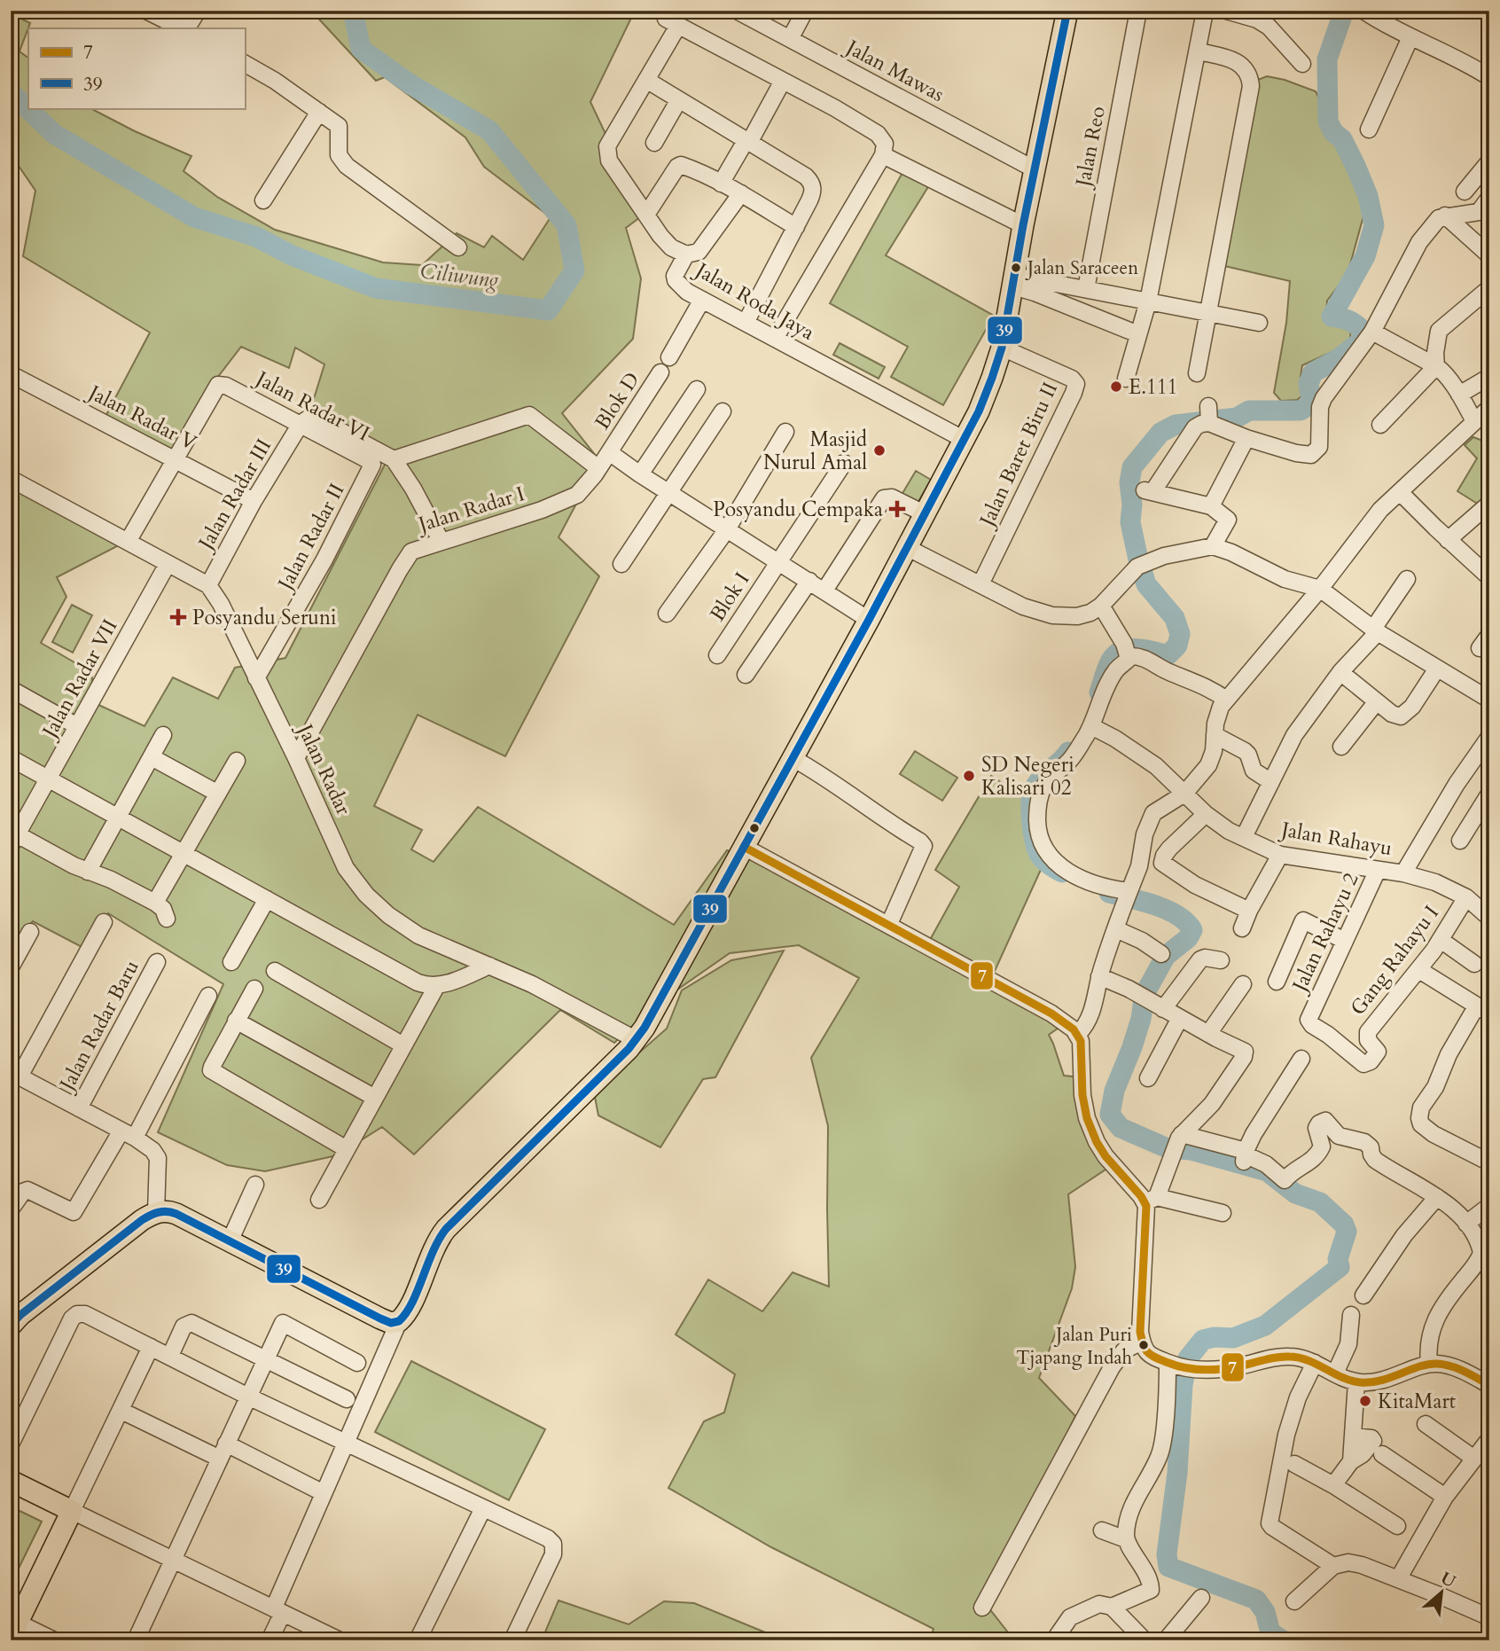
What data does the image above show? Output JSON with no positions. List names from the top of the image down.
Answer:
{
  "streets": {
    "street": [
      "Jalan Mawas",
      "Jalan Reo",
      "Jalan Roda Jaya",
      "Blok D",
      "Jalan Radar VI",
      "Jalan Radar V",
      "Jalan Baret Biru II",
      "Jalan Radar III",
      "Jalan Radar I",
      "Jalan Radar II",
      "Blok I",
      "Jalan Radar VII",
      "Jalan Radar",
      "Jalan Rahayu",
      "Jalan Rahayu 2",
      "Gang Rahayu I",
      "Jalan Radar Baru"
    ]
  },
  "crossings": [
    ["Blok D", "Jalan Radar I"],
    ["Jalan Radar VI", "Jalan Radar V"],
    ["Jalan Radar VI", "Jalan Radar III"],
    ["Jalan Radar VI", "Jalan Radar II"],
    ["Jalan Radar V", "Jalan Radar III"],
    ["Jalan Radar III", "Jalan Radar"],
    ["Jalan Radar I", "Jalan Radar"],
    ["Jalan Radar II", "Jalan Radar"],
    ["Jalan Rahayu", "Jalan Rahayu 2"],
    ["Jalan Rahayu", "Gang Rahayu I"],
    ["Jalan Rahayu 2", "Gang Rahayu I"]
  ],
  "water": ["Ciliwung"],
  "places": {
    "other": [
      "Jalan Saraceen",
      "E.111",
      "Masjid Nurul Amal",
      "SD Negeri Kalisari 02",
      "Jalan Puri Tjapang Indah",
      "KitaMart"
    ],
    "health": ["Posyandu Cempaka", "Posyandu Seruni"]
  },
  "lines": ["transit line 39", "transit line 7"],
  "legend": ["7", "39"],
  "north": "top right"
}
